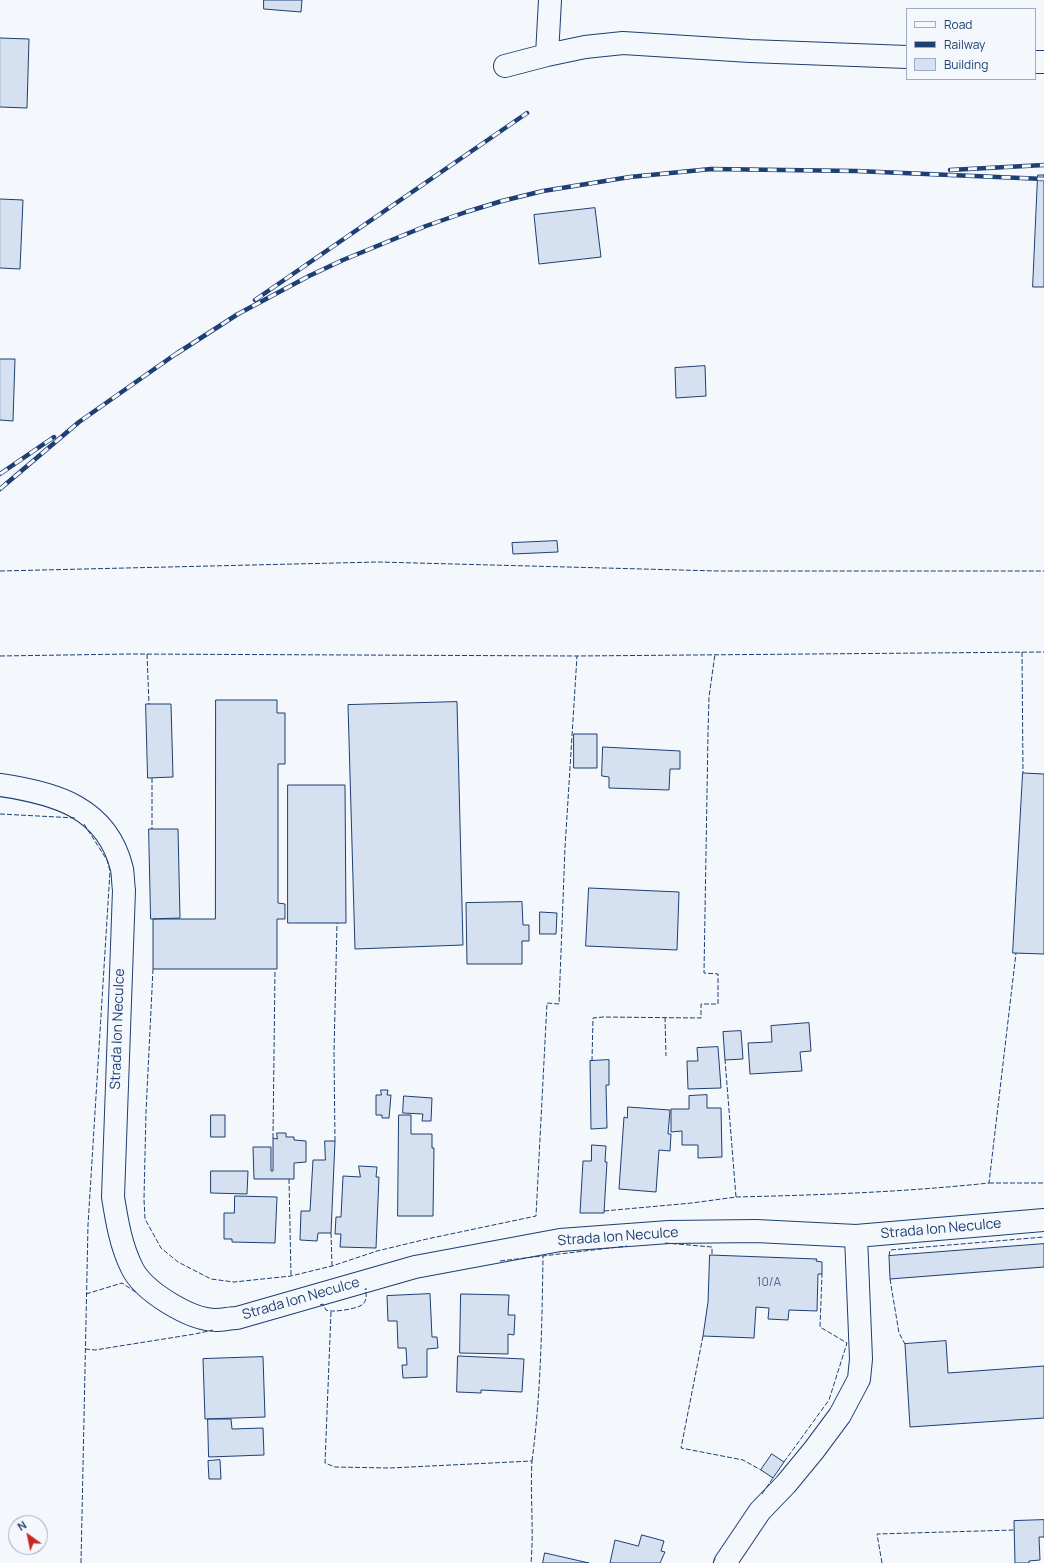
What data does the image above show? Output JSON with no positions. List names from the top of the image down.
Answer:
{
  "streets": {
    "street": ["Strada Ion Neculce"]
  },
  "house_numbers": ["10/A"],
  "legend": ["Road", "Railway", "Building"],
  "north": "top left"
}
